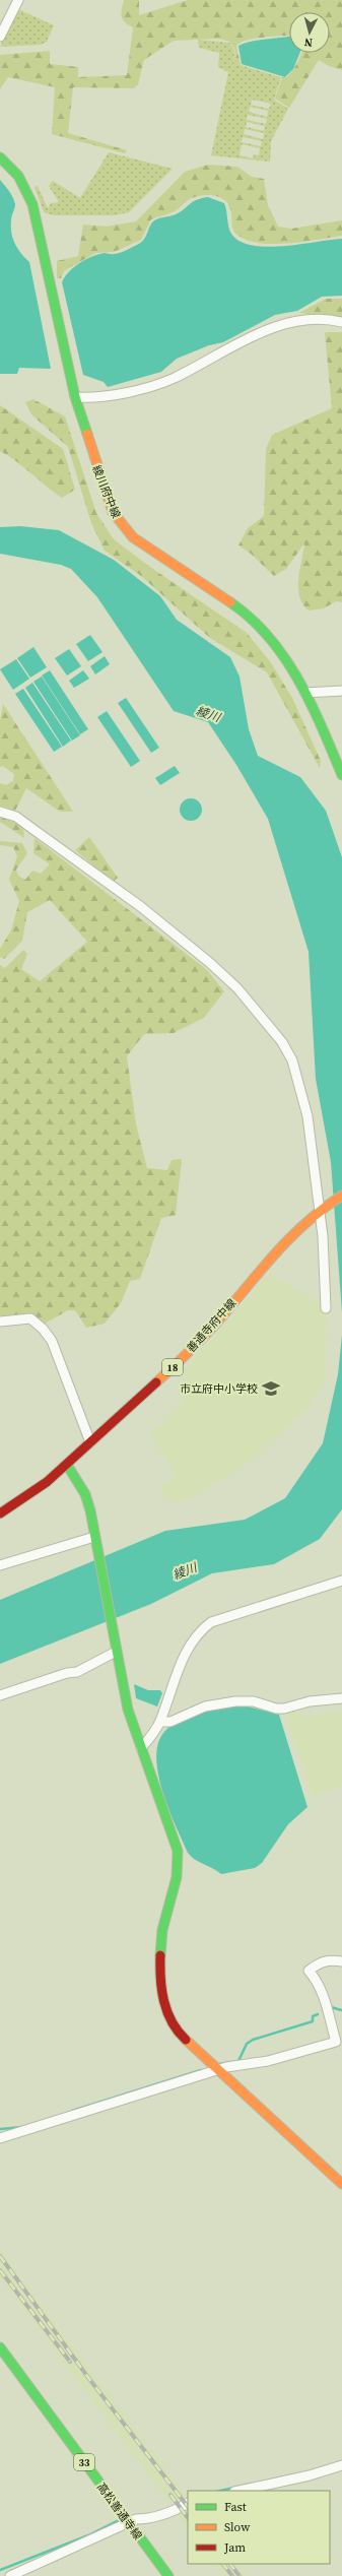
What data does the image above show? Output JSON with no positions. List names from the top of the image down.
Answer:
{
  "streets": {
    "main road": [
      "綾川府中線",
      "善通寺府中線",
      "18",
      "33",
      "高松善通寺線"
    ]
  },
  "water": ["綾川"],
  "places": {
    "school or university": ["市立府中小学校"]
  },
  "legend": ["Fast", "Slow", "Jam"],
  "north": "bottom"
}
